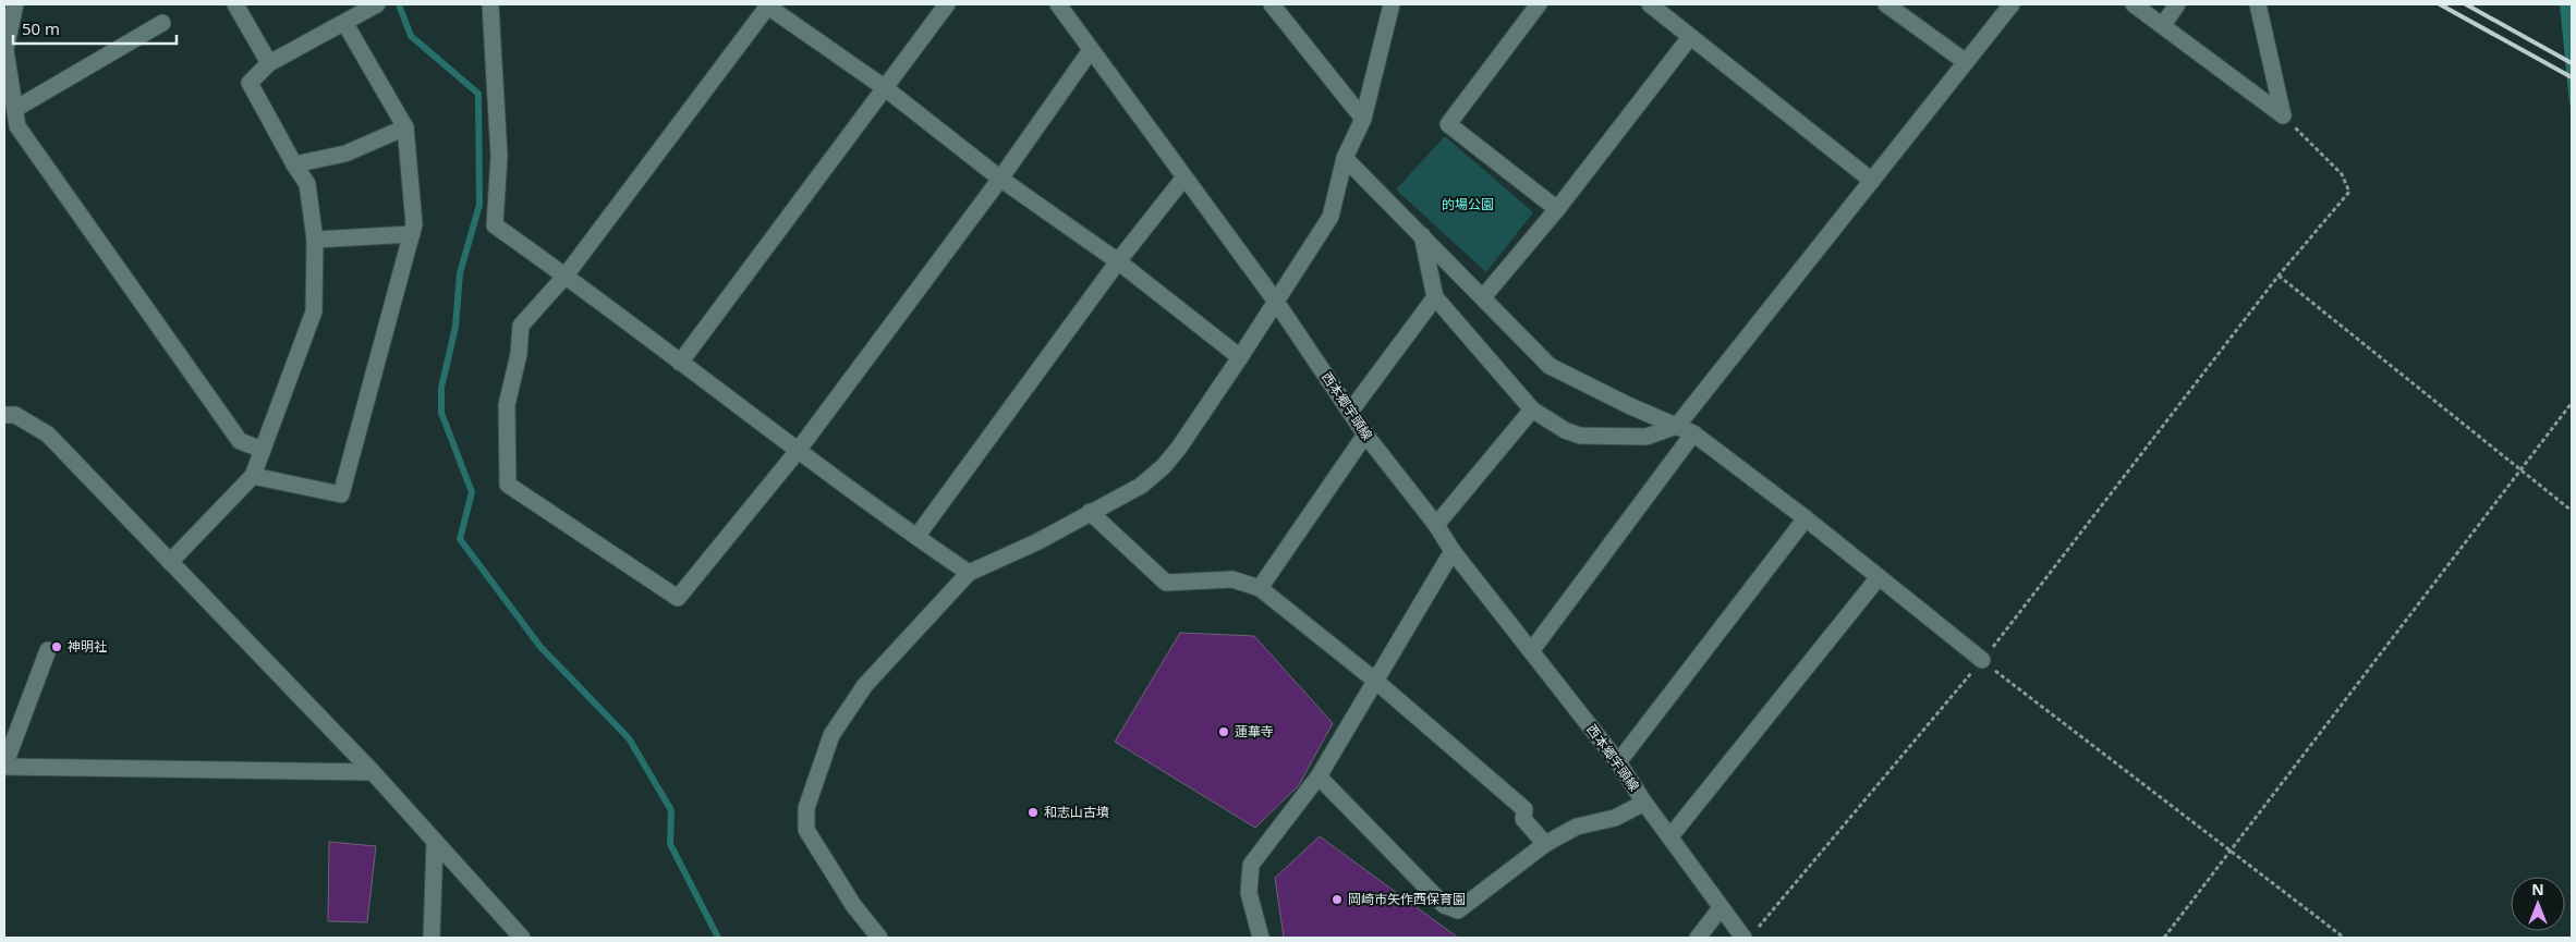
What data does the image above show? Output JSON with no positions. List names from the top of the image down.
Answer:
{
  "streets": {
    "street": ["西本郷宇頭線"]
  },
  "parks": ["的場公園"],
  "places": [
    "神明社",
    "蓮華寺",
    "和志山古墳",
    "岡崎市矢作西保育園"
  ],
  "scale_bar": "50 m",
  "north": "top"
}
